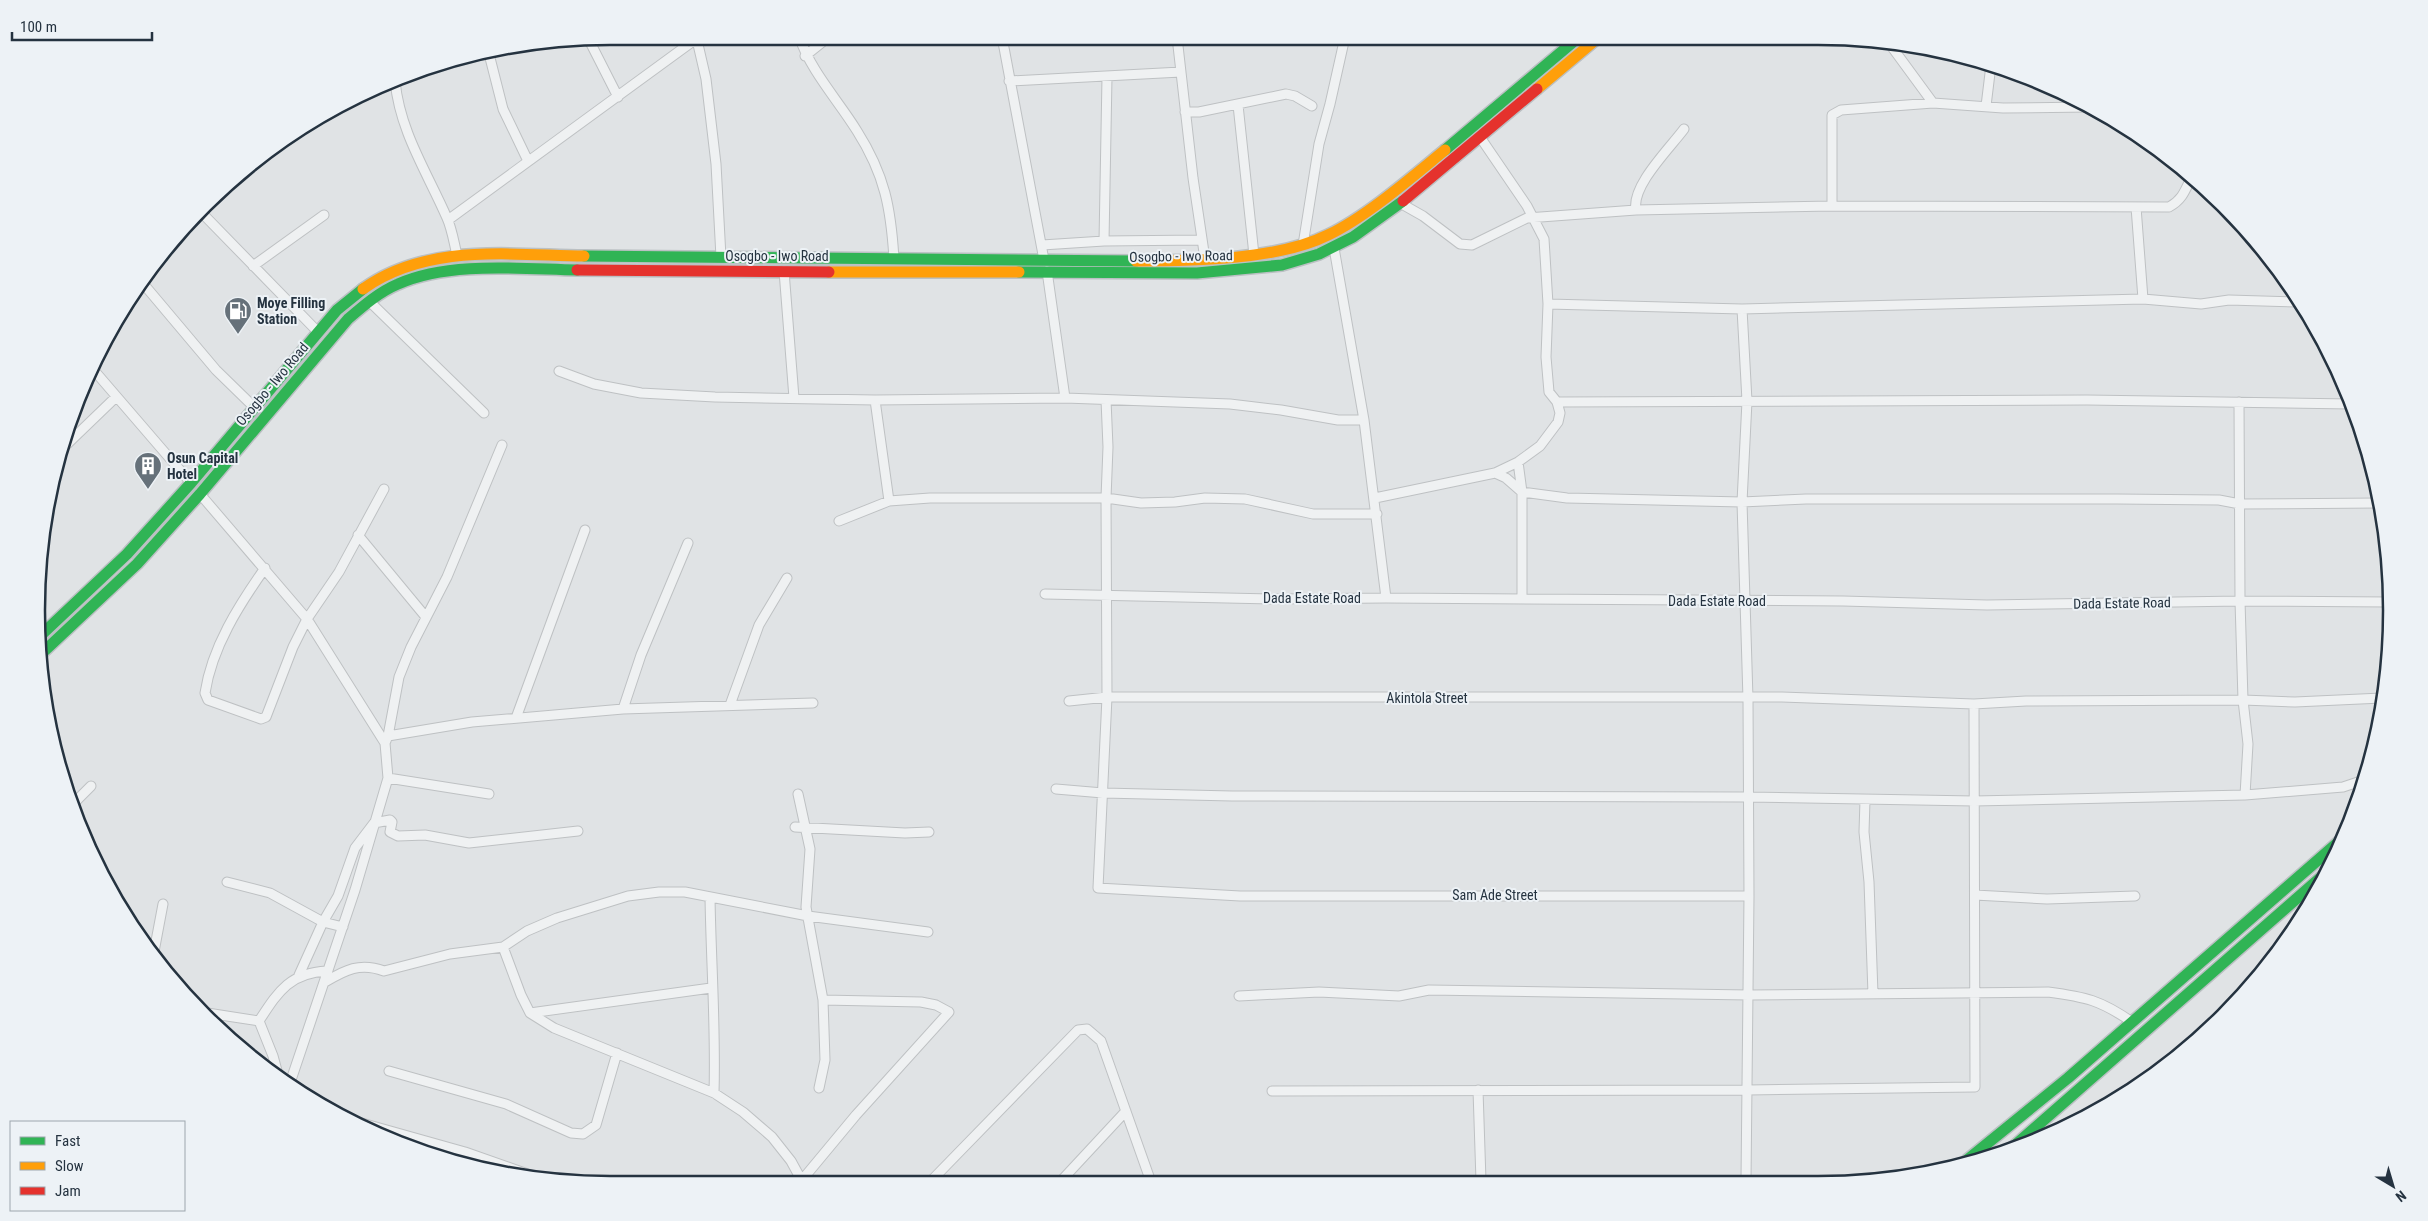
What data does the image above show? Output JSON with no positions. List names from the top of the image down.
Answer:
{
  "streets": {
    "main road": ["Osogbo - Iwo Road"],
    "street": ["Dada Estate Road", "Akintola Street", "Sam Ade Street"]
  },
  "places": {
    "fuel station": ["Moye Filling Station"],
    "building": ["Osun Capital Hotel"]
  },
  "legend": ["Fast", "Slow", "Jam"],
  "scale_bar": "100 m",
  "north": "bottom right"
}
